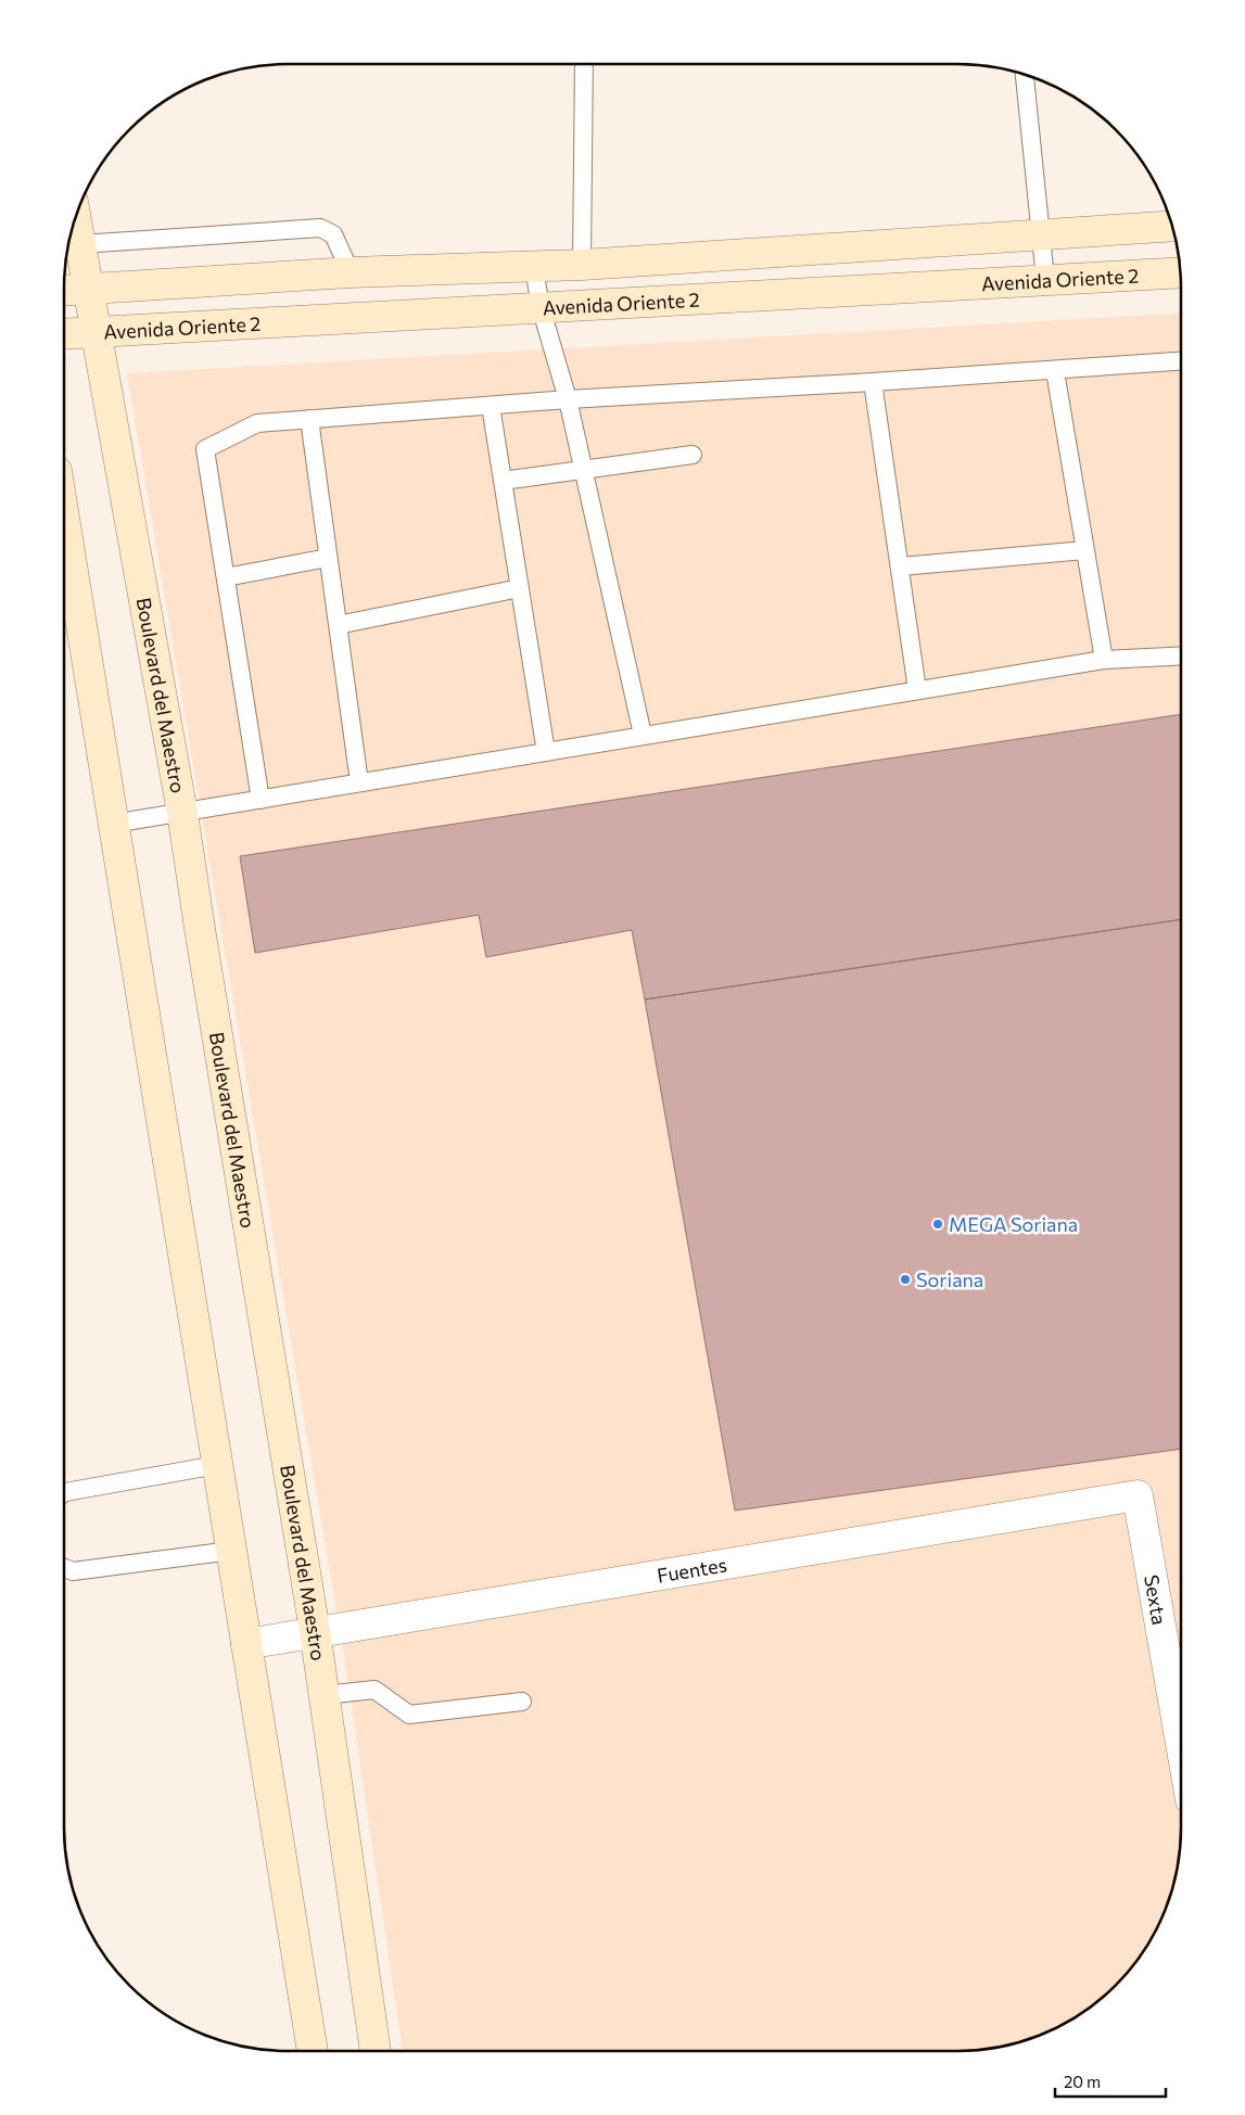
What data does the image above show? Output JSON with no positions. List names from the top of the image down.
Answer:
{
  "streets": {
    "main road": ["Avenida Oriente 2", "Boulevard del Maestro"],
    "street": ["Fuentes", "Sexta"]
  },
  "crossings": [
    ["Avenida Oriente 2", "Boulevard del Maestro"],
    ["Boulevard del Maestro", "Fuentes"],
    ["Fuentes", "Sexta"]
  ],
  "places": ["MEGA Soriana", "Soriana"],
  "scale_bar": "20 m"
}
